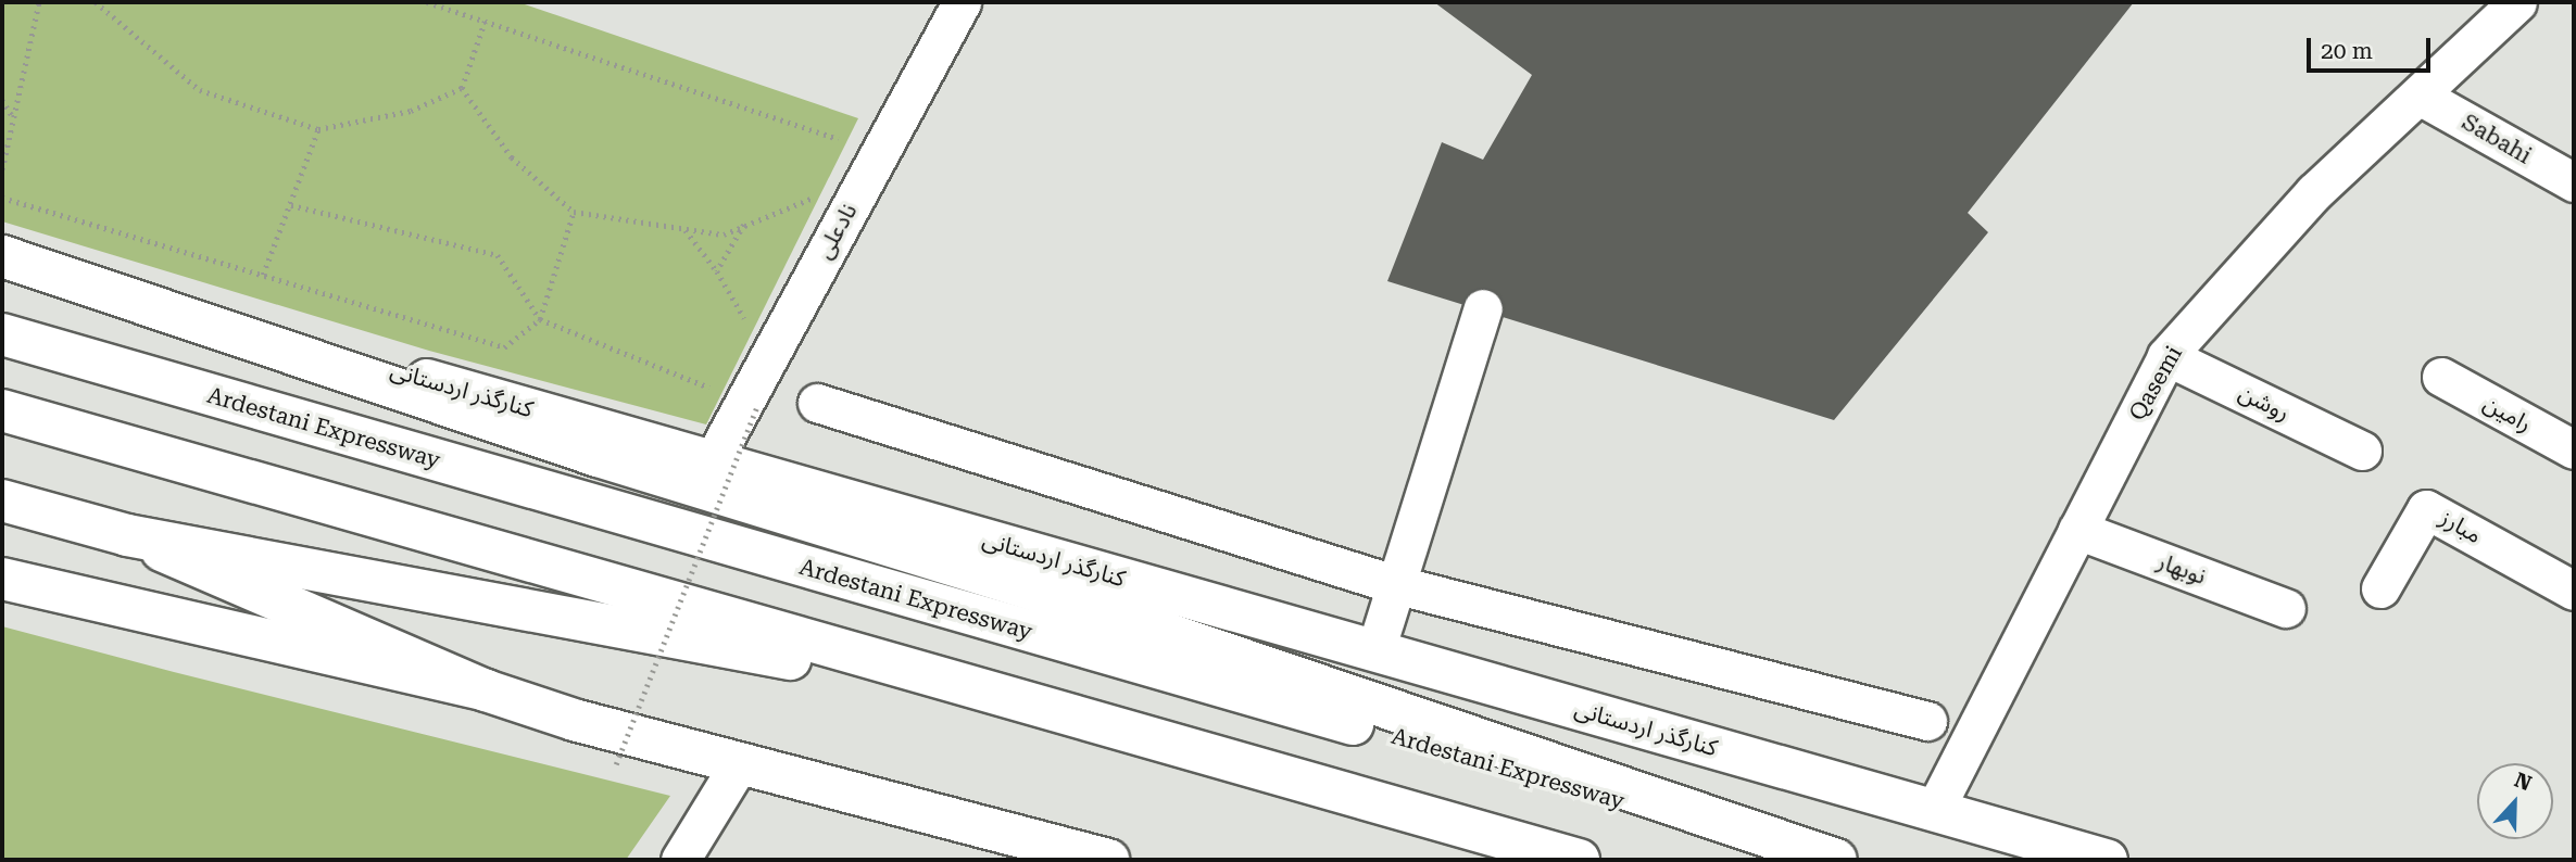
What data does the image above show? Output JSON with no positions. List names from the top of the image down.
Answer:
{
  "streets": {
    "main road": ["کنارگذر اردستانی", "Ardestani Expressway"],
    "street": [
      "Sabahi",
      "نادعلی",
      "Qasemi",
      "روشن",
      "رامین",
      "مبارز",
      "نوبهار"
    ]
  },
  "crossings": [
    ["Sabahi", "Qasemi"],
    ["نادعلی", "کنارگذر اردستانی"],
    ["Qasemi", "کنارگذر اردستانی"],
    ["Qasemi", "روشن"],
    ["Qasemi", "نوبهار"]
  ],
  "scale_bar": "20 m",
  "north": "top"
}
